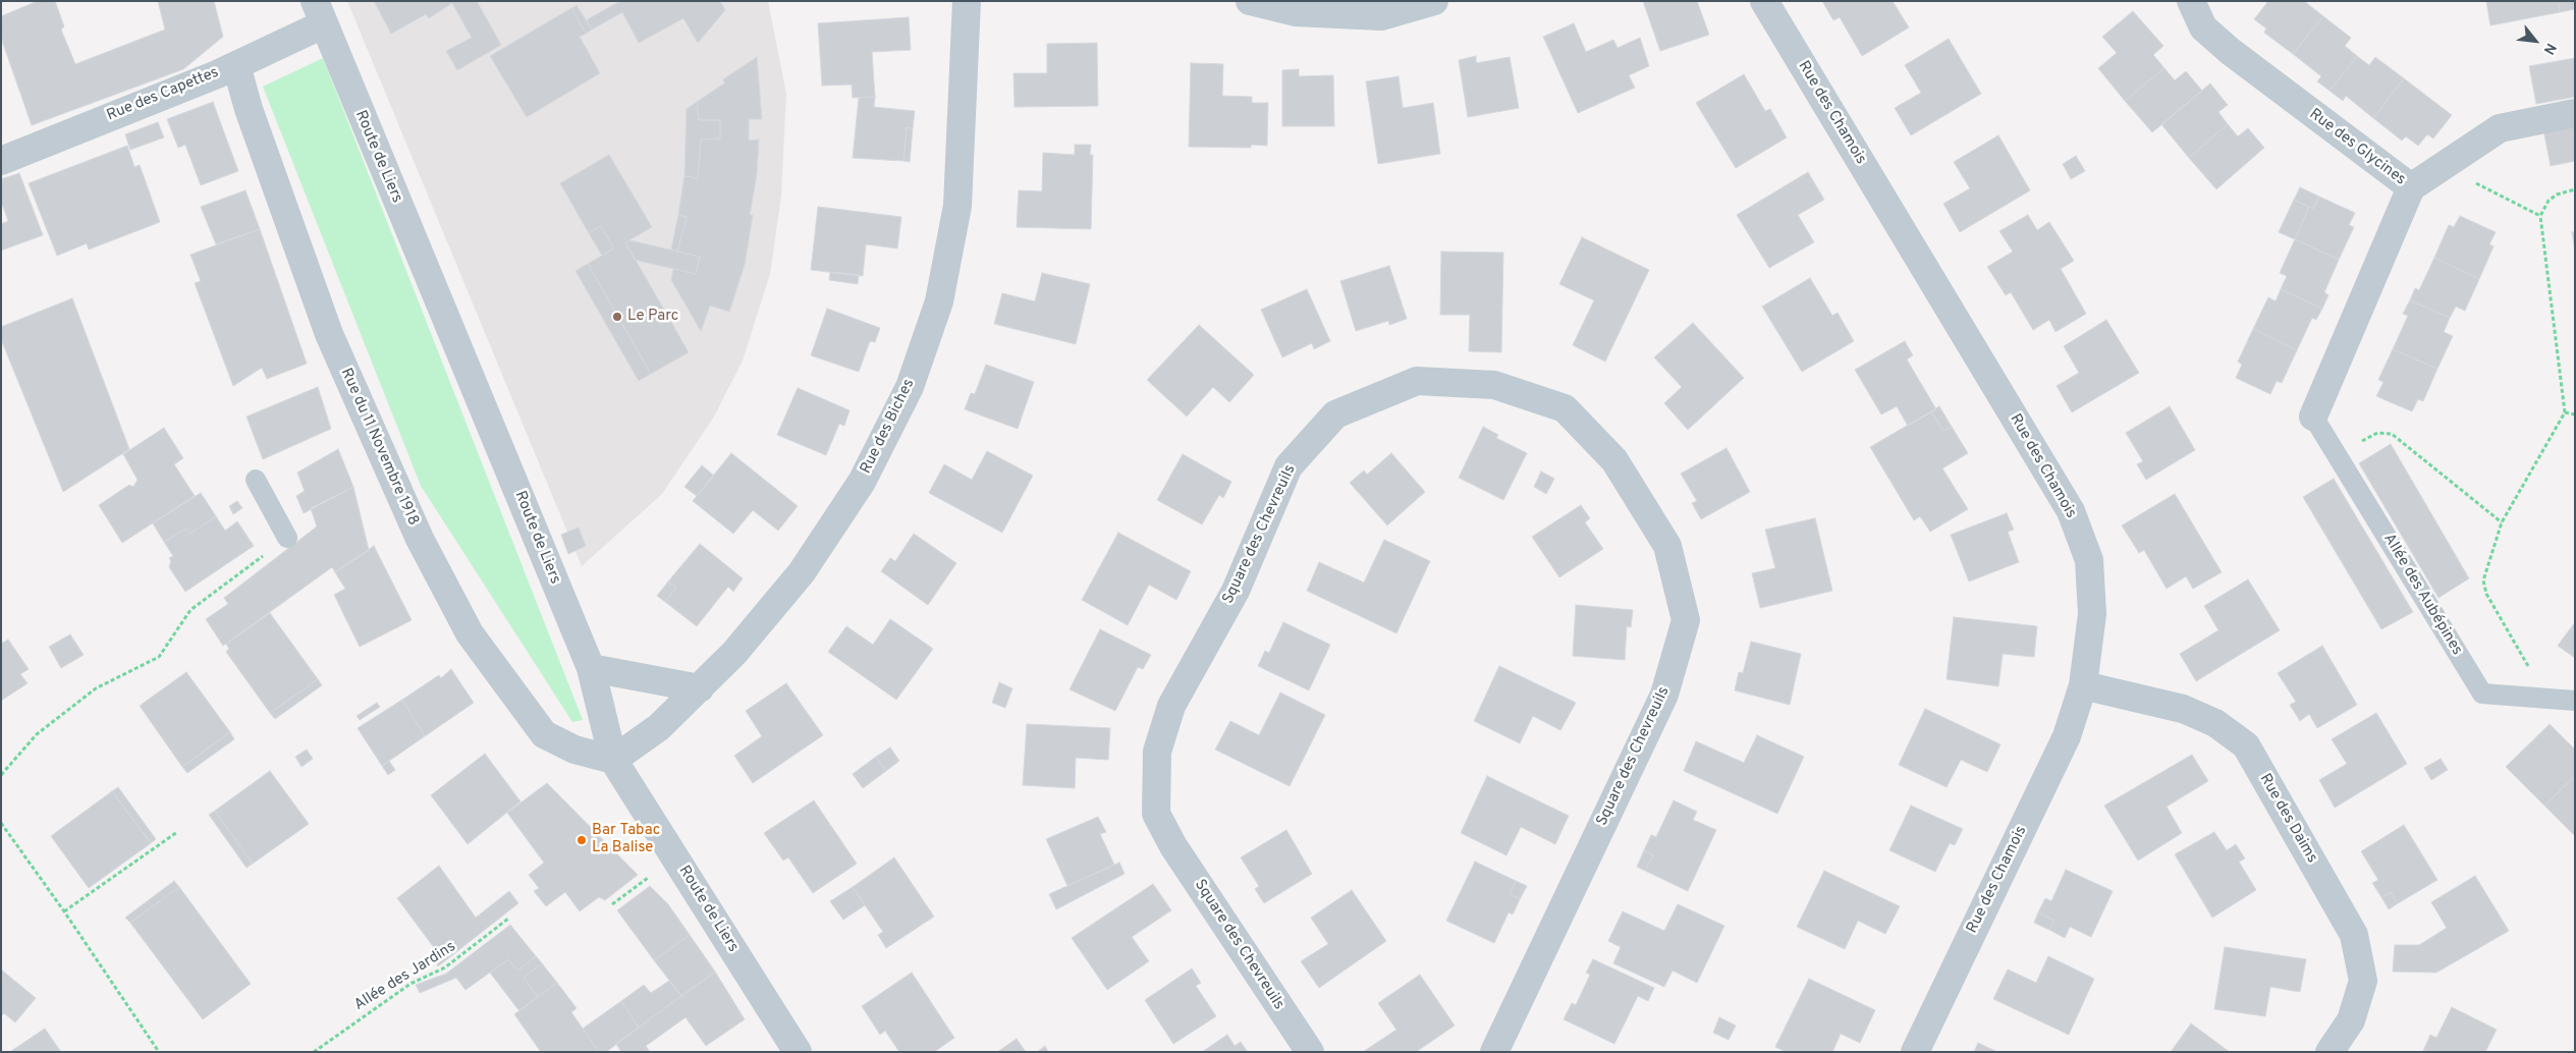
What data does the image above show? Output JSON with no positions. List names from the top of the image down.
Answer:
{
  "streets": {
    "street": [
      "Rue des Capettes",
      "Rue des Chamois",
      "Rue des Glycines",
      "Route de Liers",
      "Rue des Biches",
      "Rue du 11 Novembre 1918",
      "Square des Chevreuils",
      "Rue des Daims"
    ],
    "lane": ["Allée des Aubépines"],
    "path": ["Allée des Jardins"]
  },
  "crossings": [
    ["Rue des Capettes", "Route de Liers"],
    ["Rue des Capettes", "Rue du 11 Novembre 1918"],
    ["Rue des Chamois", "Rue des Daims"],
    ["Rue des Glycines", "Allée des Aubépines"],
    ["Route de Liers", "Rue des Biches"],
    ["Route de Liers", "Rue du 11 Novembre 1918"],
    ["Rue des Biches", "Rue du 11 Novembre 1918"]
  ],
  "places": ["Le Parc", "Bar Tabac La Balise"],
  "north": "bottom right"
}
